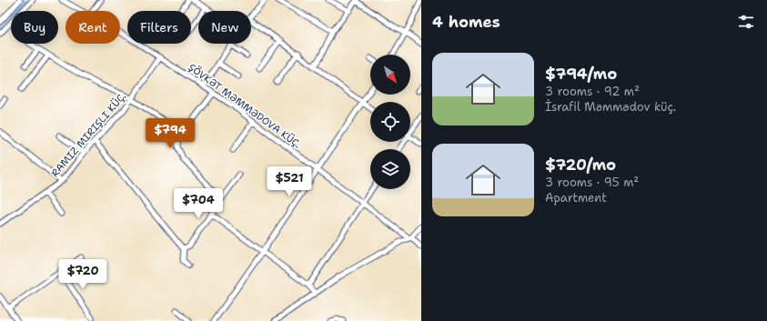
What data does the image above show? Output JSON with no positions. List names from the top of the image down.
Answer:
{
  "streets": {
    "street": ["ŞÖVKƏT MƏMMƏDOVA KÜÇ.", "RAMIZ MIRIŞLI KÜÇ."]
  },
  "crossings": [
    ["ŞÖVKƏT MƏMMƏDOVA KÜÇ.", "RAMIZ MIRIŞLI KÜÇ."]
  ],
  "north": "bottom right",
  "page": {
    "heading": "4 homes",
    "chip": [
      "Buy",
      "Rent",
      "Filters",
      "New"
    ],
    "list": [
      {
        "name": "$794/mo",
        "note": "3 rooms · 92 m² · İsrafil Məmmədov küç."
      },
      {
        "name": "$720/mo",
        "note": "3 rooms · 95 m² · Apartment"
      }
    ],
    "price": [
      "$794",
      "$521",
      "$704",
      "$720"
    ]
  }
}
